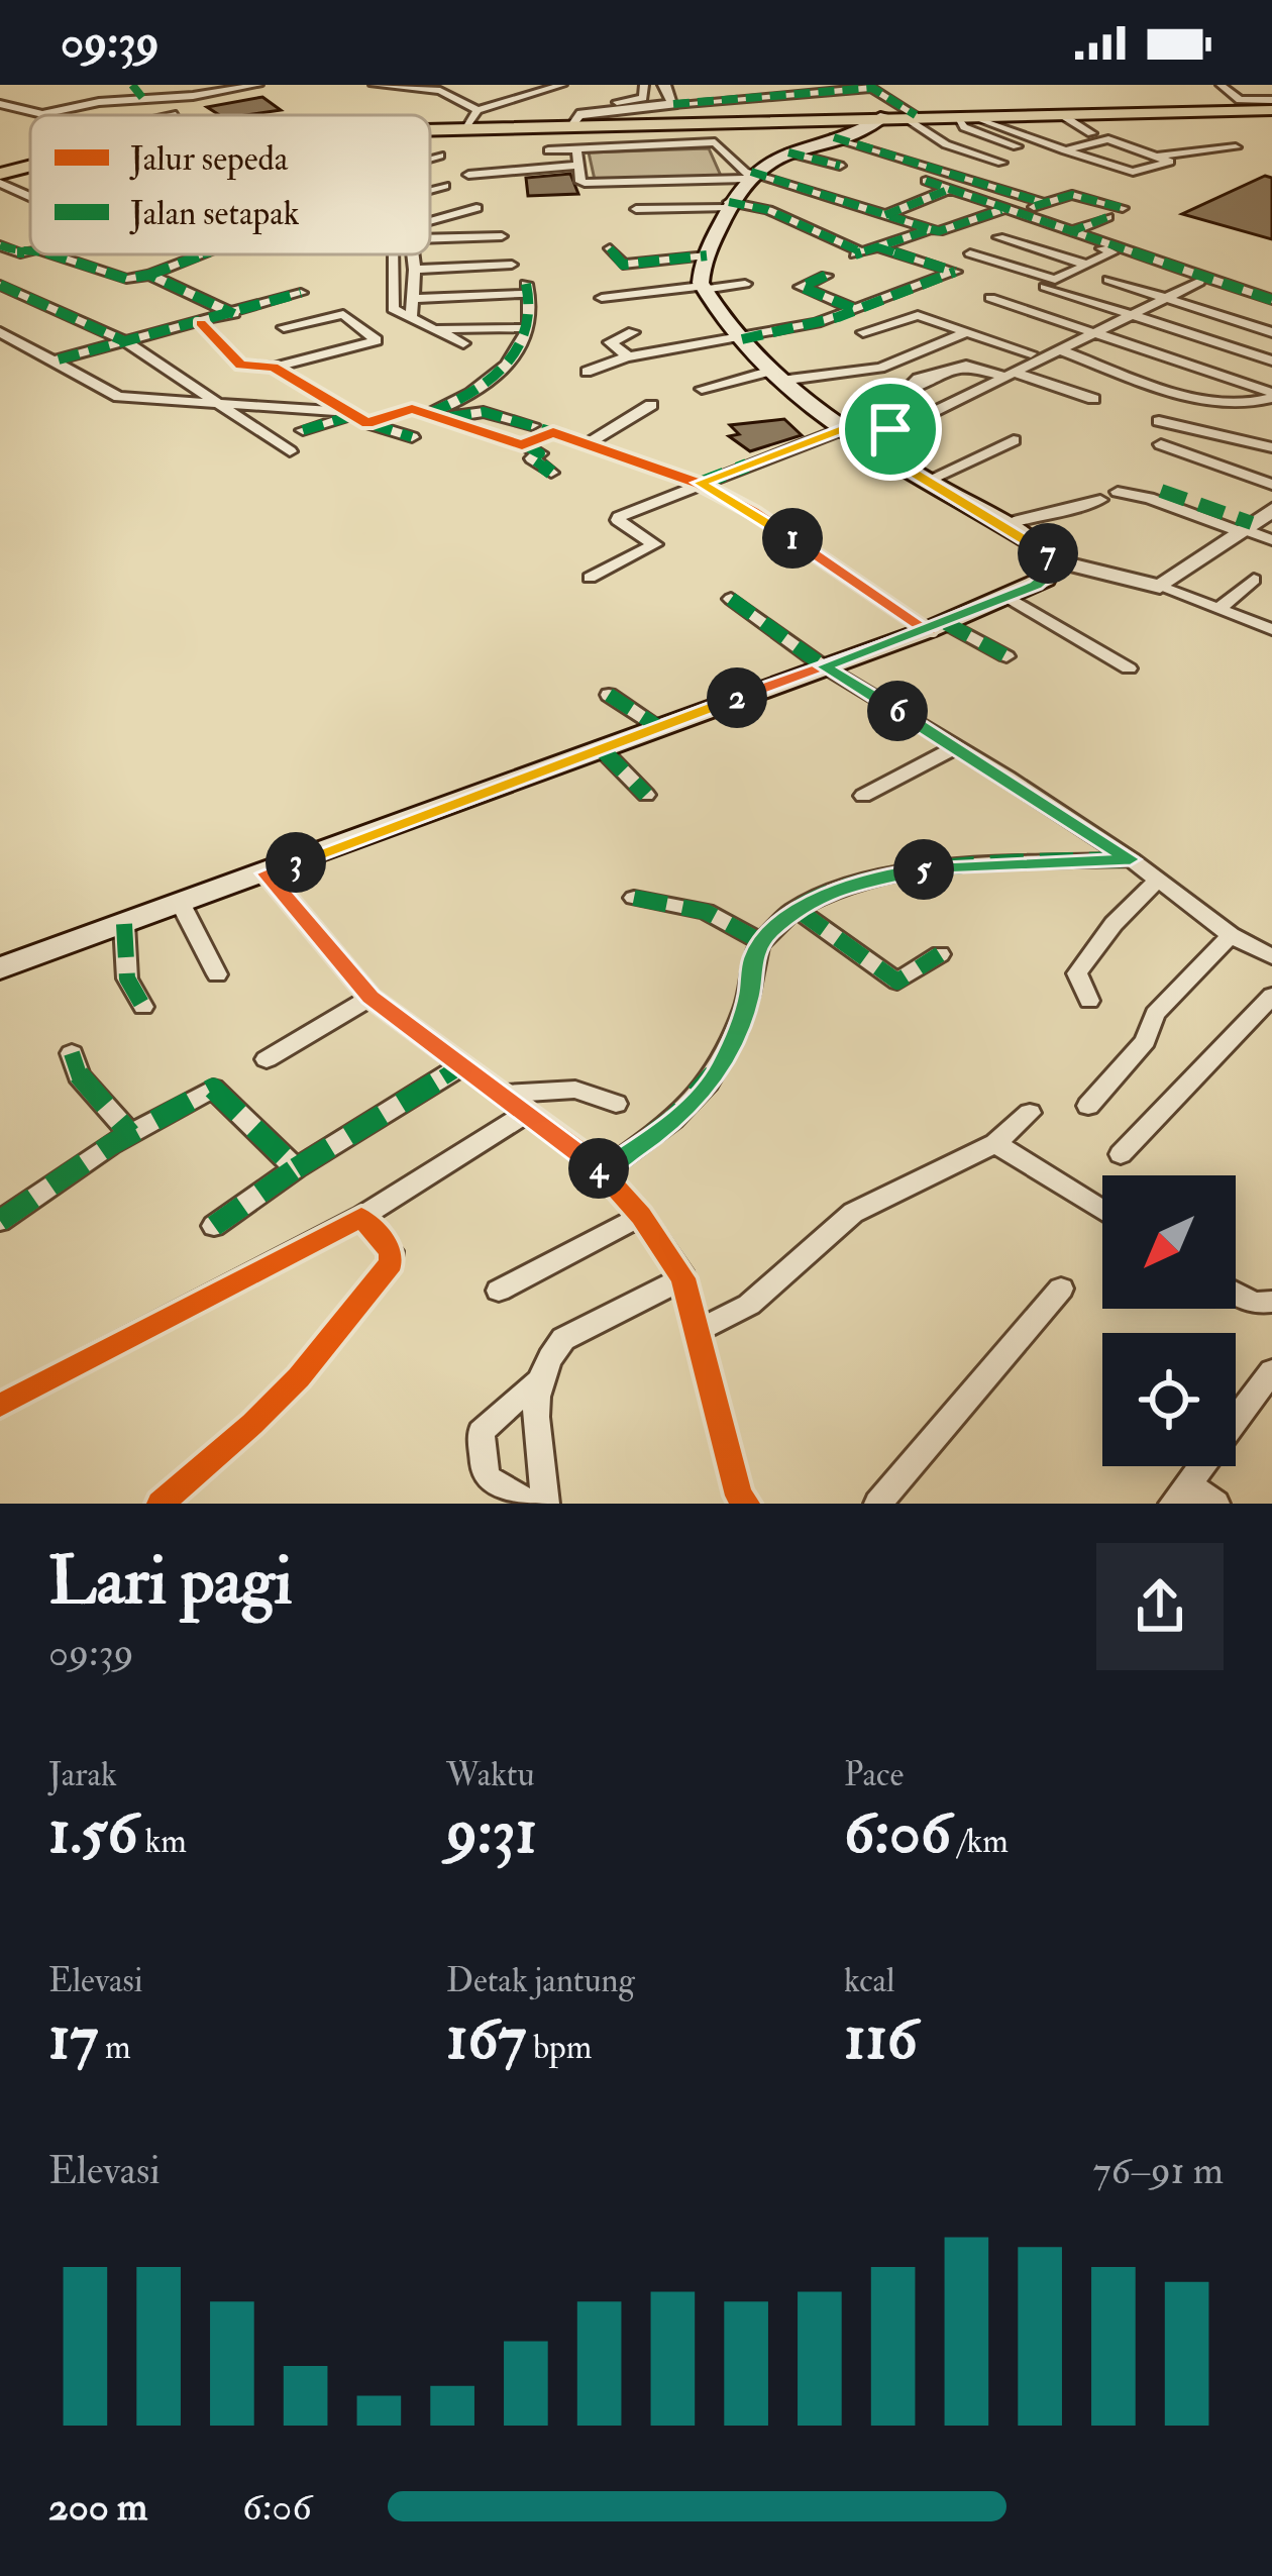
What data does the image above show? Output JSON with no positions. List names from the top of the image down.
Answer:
{
  "legend": ["Jalur sepeda", "Jalan setapak"],
  "north": "bottom left",
  "page": {
    "status": "09:39",
    "pins": [
      "1",
      "7",
      "2",
      "6",
      "3",
      "5",
      "4"
    ],
    "heading": ["Lari pagi", "09:39"],
    "stats": [
      ["Jarak", "1.56 km"],
      ["Waktu", "9:31"],
      ["Pace", "6:06 /km"],
      ["Elevasi", "17 m"],
      ["Detak jantung", "167 bpm"],
      ["kcal", "116"]
    ],
    "chart": ["Elevasi", "76–91 m"],
    "list": [
      {
        "name": "200 m",
        "note": "6:06"
      }
    ]
  }
}
